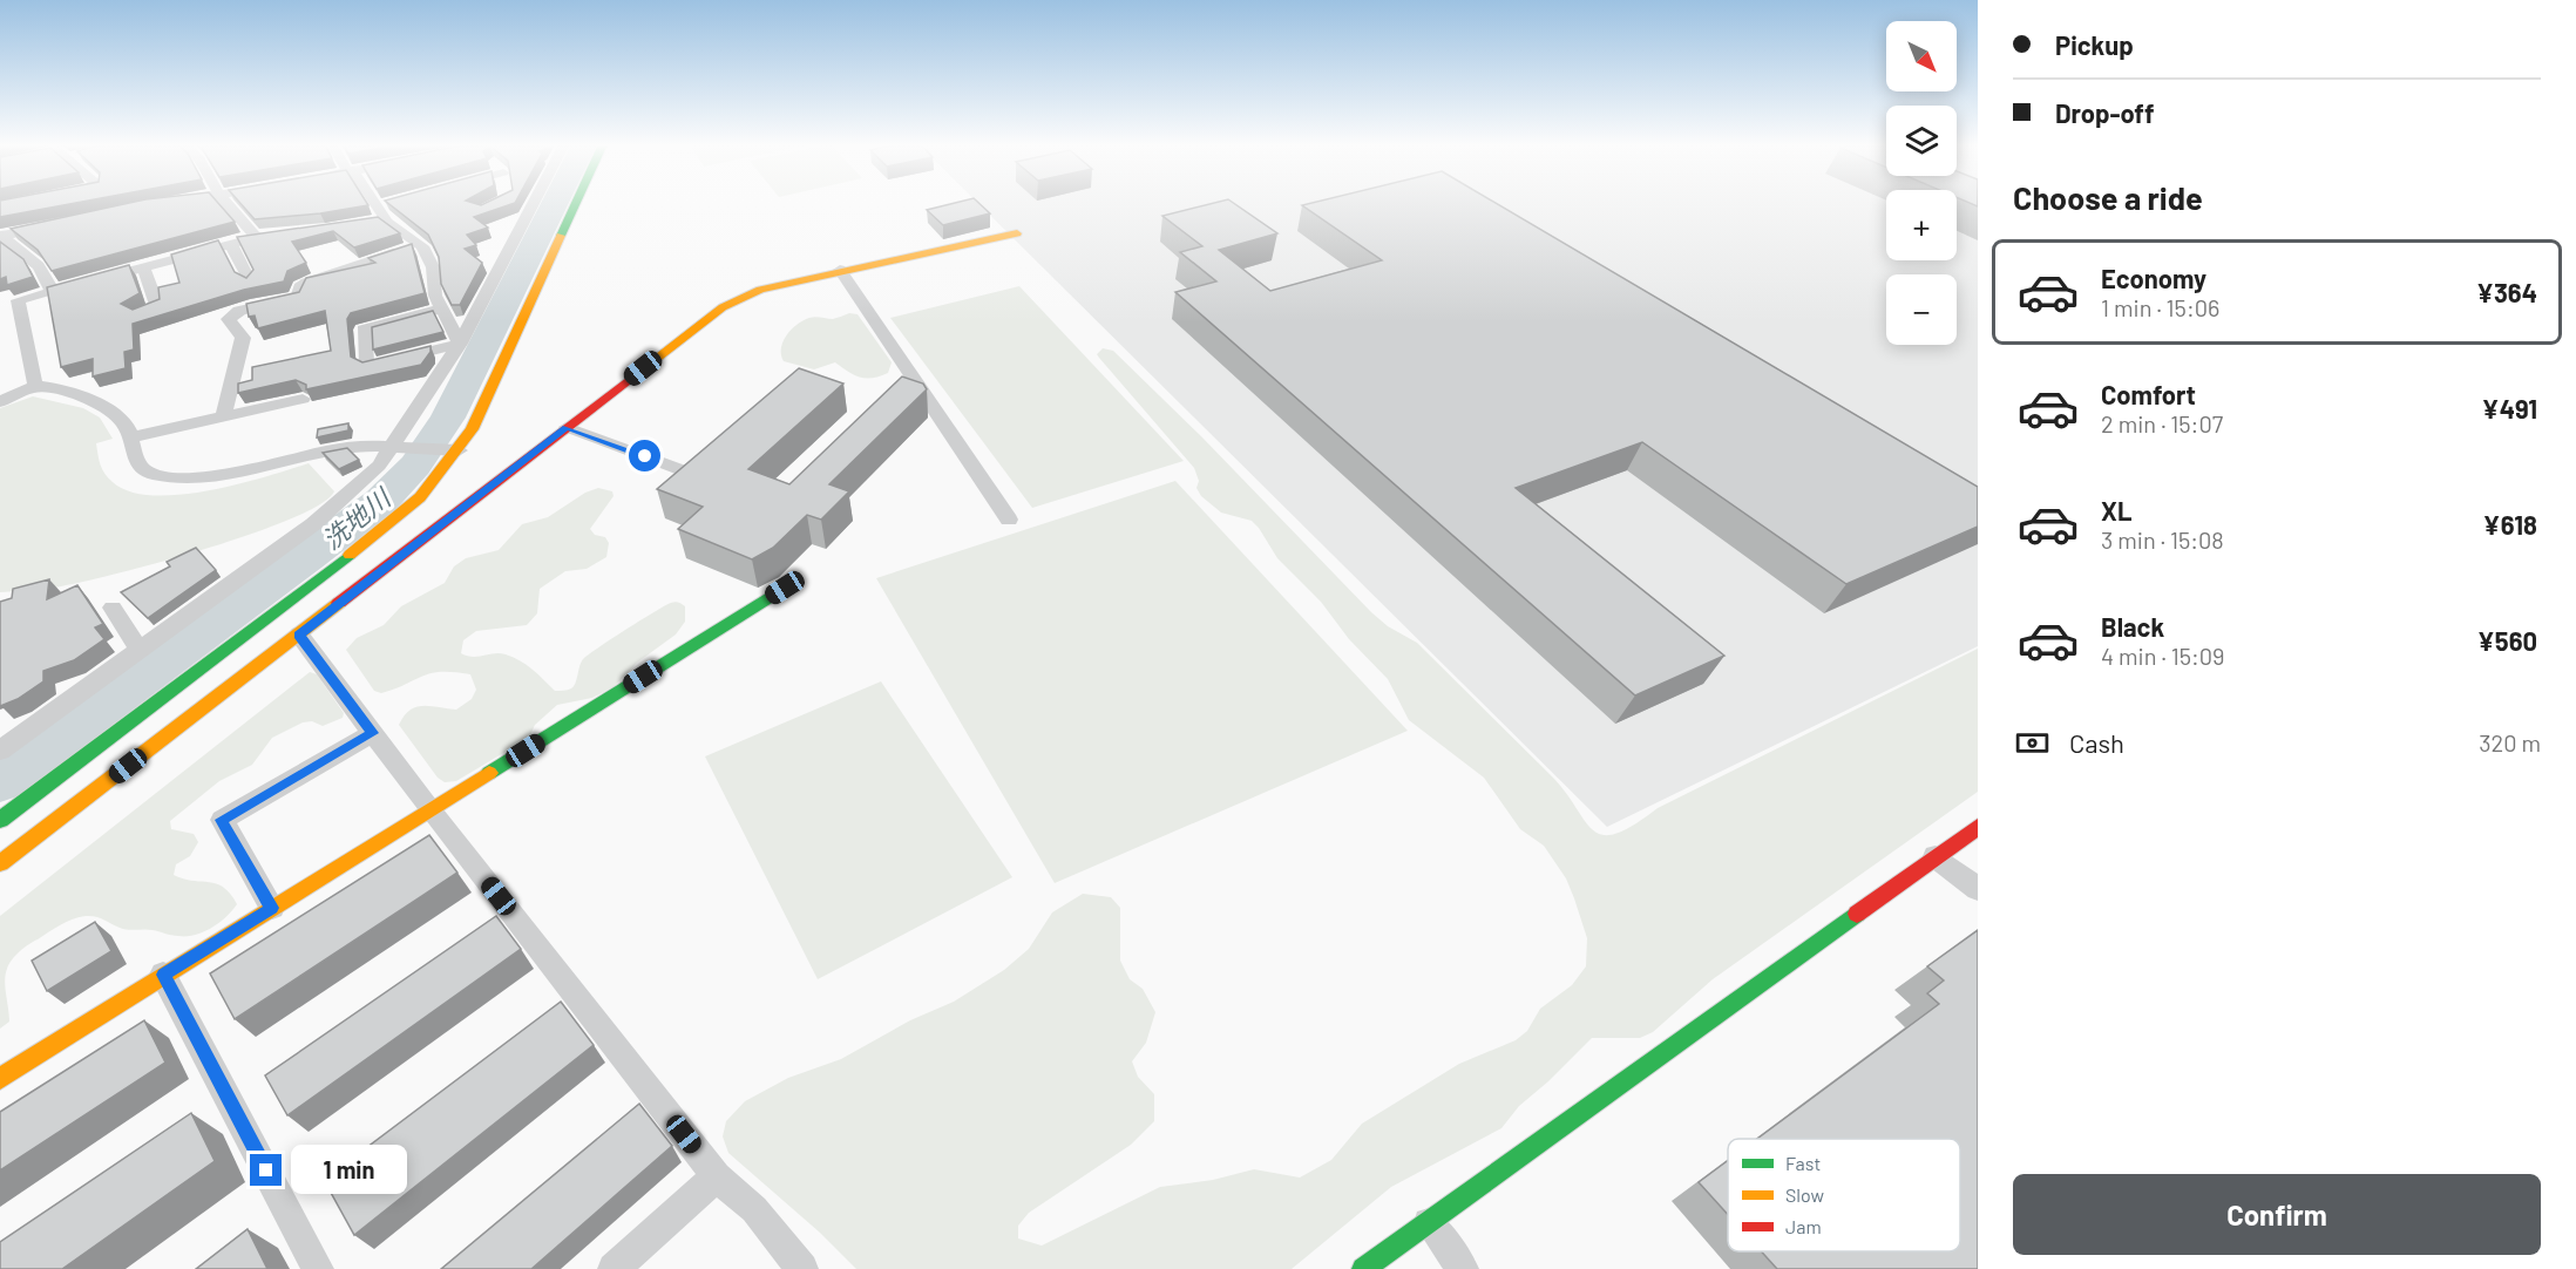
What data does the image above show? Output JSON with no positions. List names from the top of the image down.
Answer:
{
  "water": ["洗地川"],
  "legend": ["Fast", "Slow", "Jam"],
  "north": "bottom right",
  "page": {
    "banner": ["Pickup", "Drop-off"],
    "map_buttons": ["+", "−"],
    "heading": "Choose a ride",
    "list": [
      {
        "name": "Economy",
        "note": "1 min · 15:06",
        "value": "¥364"
      },
      {
        "name": "Comfort",
        "note": "2 min · 15:07",
        "value": "¥491"
      },
      {
        "name": "XL",
        "note": "3 min · 15:08",
        "value": "¥618"
      },
      {
        "name": "Black",
        "note": "4 min · 15:09",
        "value": "¥560"
      }
    ],
    "pay": ["Cash", "320 m"],
    "bubble": "1 min",
    "buttons": "Confirm"
  }
}
